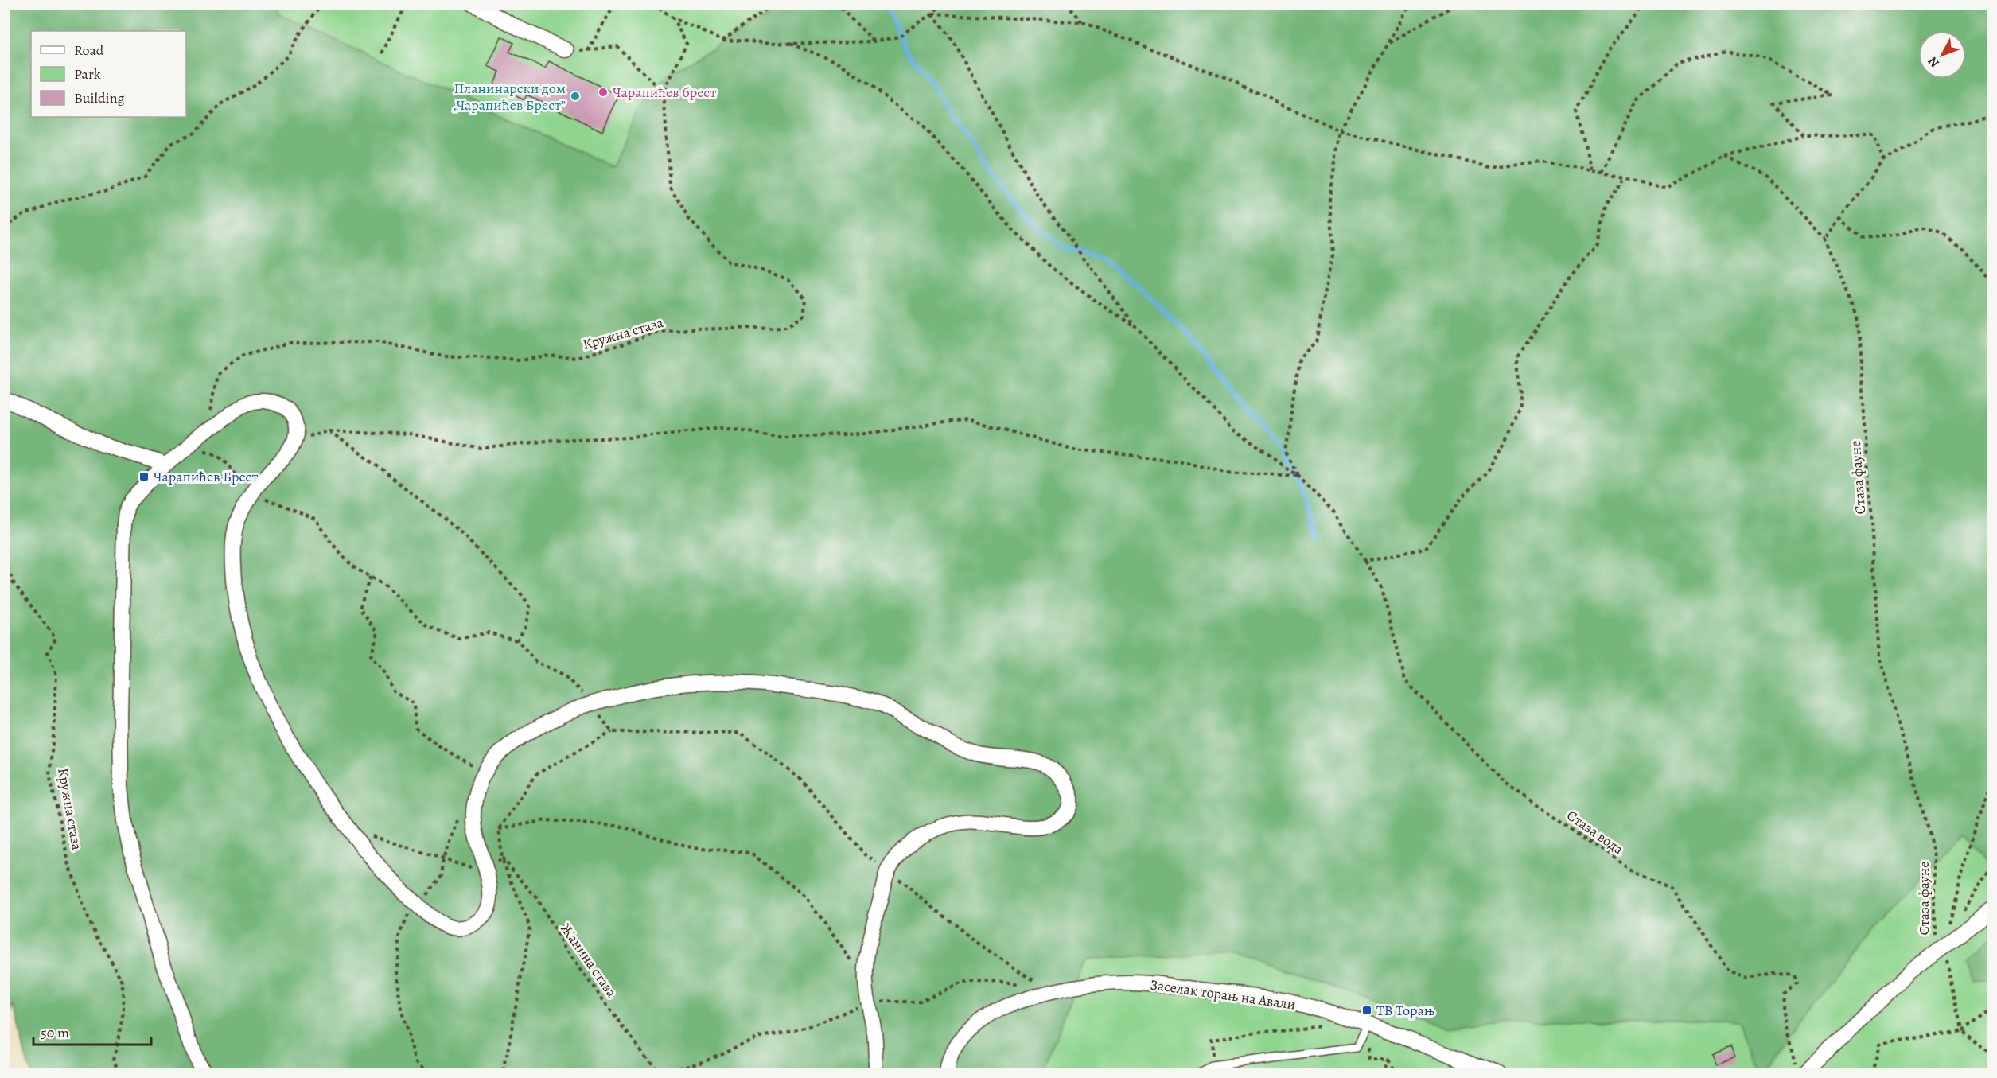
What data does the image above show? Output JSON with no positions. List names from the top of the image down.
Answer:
{
  "streets": {
    "street": ["Заселак торањ на Авали"],
    "path": [
      "Кружна стаза",
      "Стаза фауне",
      "Стаза вода",
      "Жанина стаза"
    ]
  },
  "places": {
    "other": ["Чарапићев брест", "Планинарски дом „Чарапићев Брест”"],
    "transit": ["Чарапићев Брест", "ТВ Торањ"]
  },
  "legend": ["Road", "Park", "Building"],
  "scale_bar": "50 m",
  "north": "bottom left"
}
